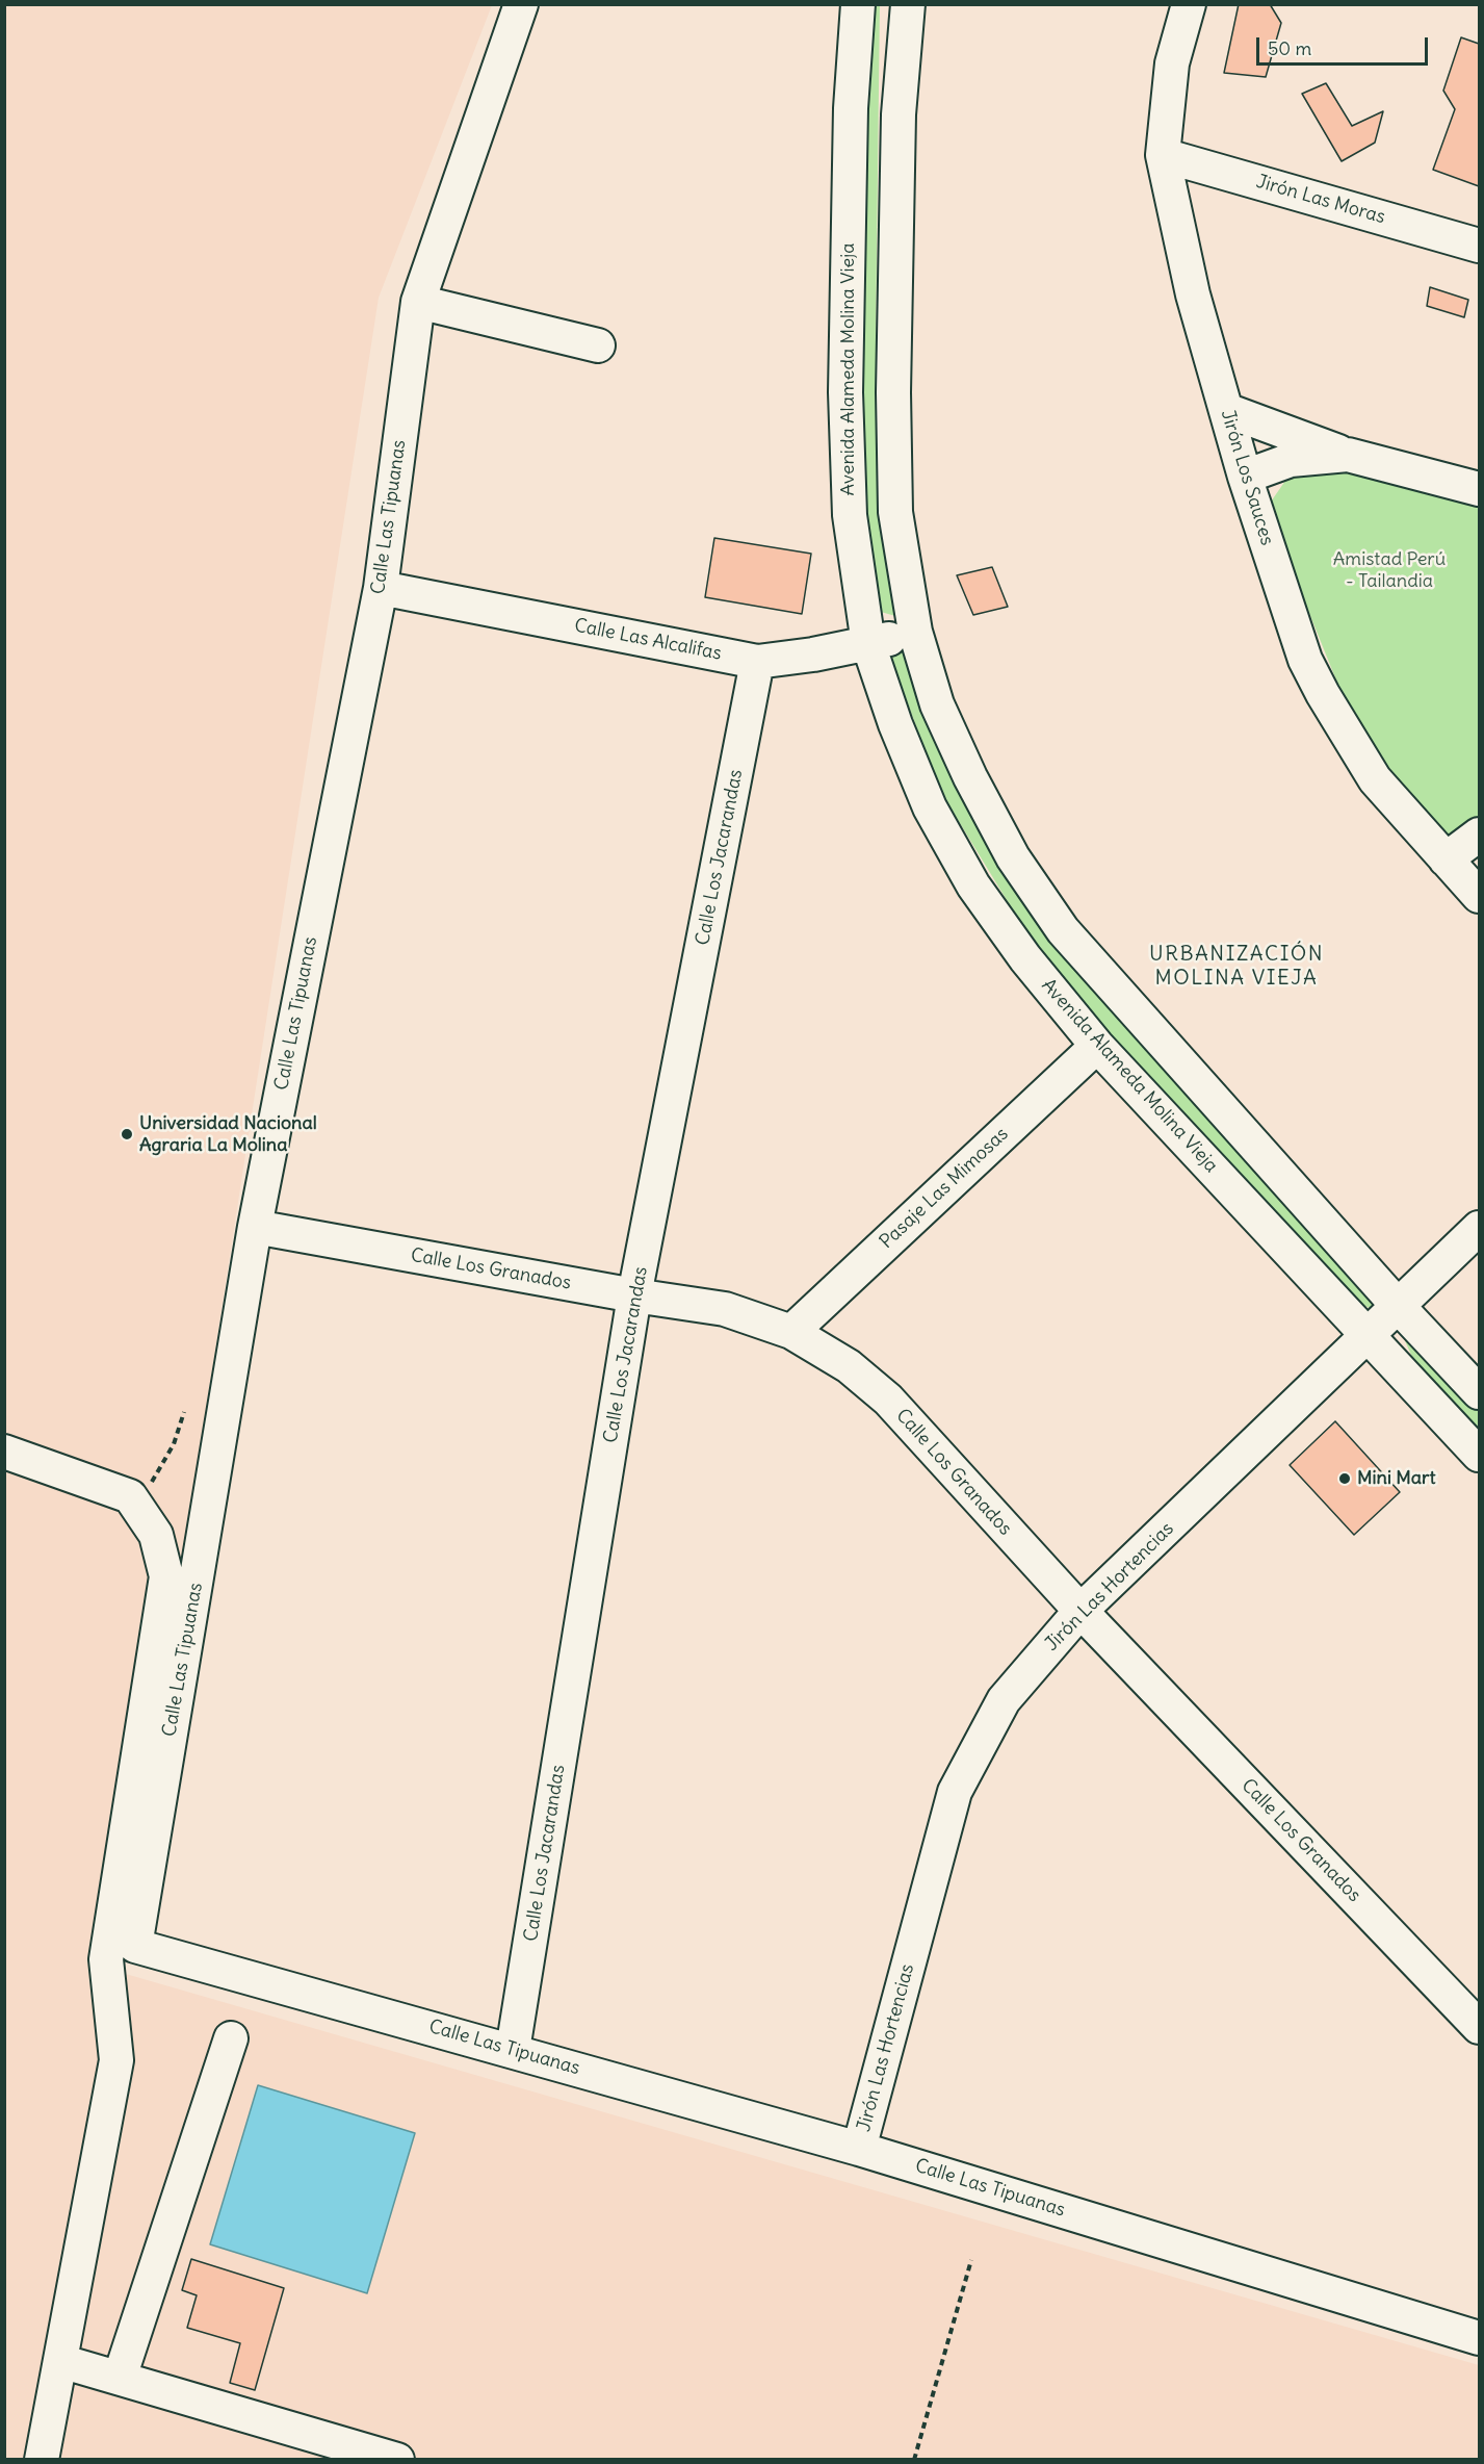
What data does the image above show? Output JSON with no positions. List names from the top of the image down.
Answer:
{
  "streets": {
    "street": [
      "Jirón Las Moras",
      "Avenida Alameda Molina Vieja",
      "Jirón Los Sauces",
      "Calle Las Tipuanas",
      "Calle Las Alcalifas",
      "Calle Los Jacarandas",
      "Pasaje Las Mimosas",
      "Calle Los Granados",
      "Jirón Las Hortencias"
    ]
  },
  "crossings": [
    ["Jirón Las Moras", "Jirón Los Sauces"],
    ["Avenida Alameda Molina Vieja", "Calle Las Alcalifas"],
    ["Avenida Alameda Molina Vieja", "Pasaje Las Mimosas"],
    ["Avenida Alameda Molina Vieja", "Jirón Las Hortencias"],
    ["Calle Las Tipuanas", "Calle Las Alcalifas"],
    ["Calle Las Tipuanas", "Calle Los Jacarandas"],
    ["Calle Las Tipuanas", "Calle Los Granados"],
    ["Calle Las Tipuanas", "Jirón Las Hortencias"],
    ["Calle Las Alcalifas", "Calle Los Jacarandas"],
    ["Calle Los Jacarandas", "Calle Los Granados"],
    ["Pasaje Las Mimosas", "Calle Los Granados"],
    ["Calle Los Granados", "Jirón Las Hortencias"]
  ],
  "districts": ["URBANIZACIÓN MOLINA VIEJA"],
  "parks": ["Amistad Perú - Tailandia"],
  "places": ["Universidad Nacional Agraria La Molina", "Mini Mart"],
  "scale_bar": "50 m"
}
